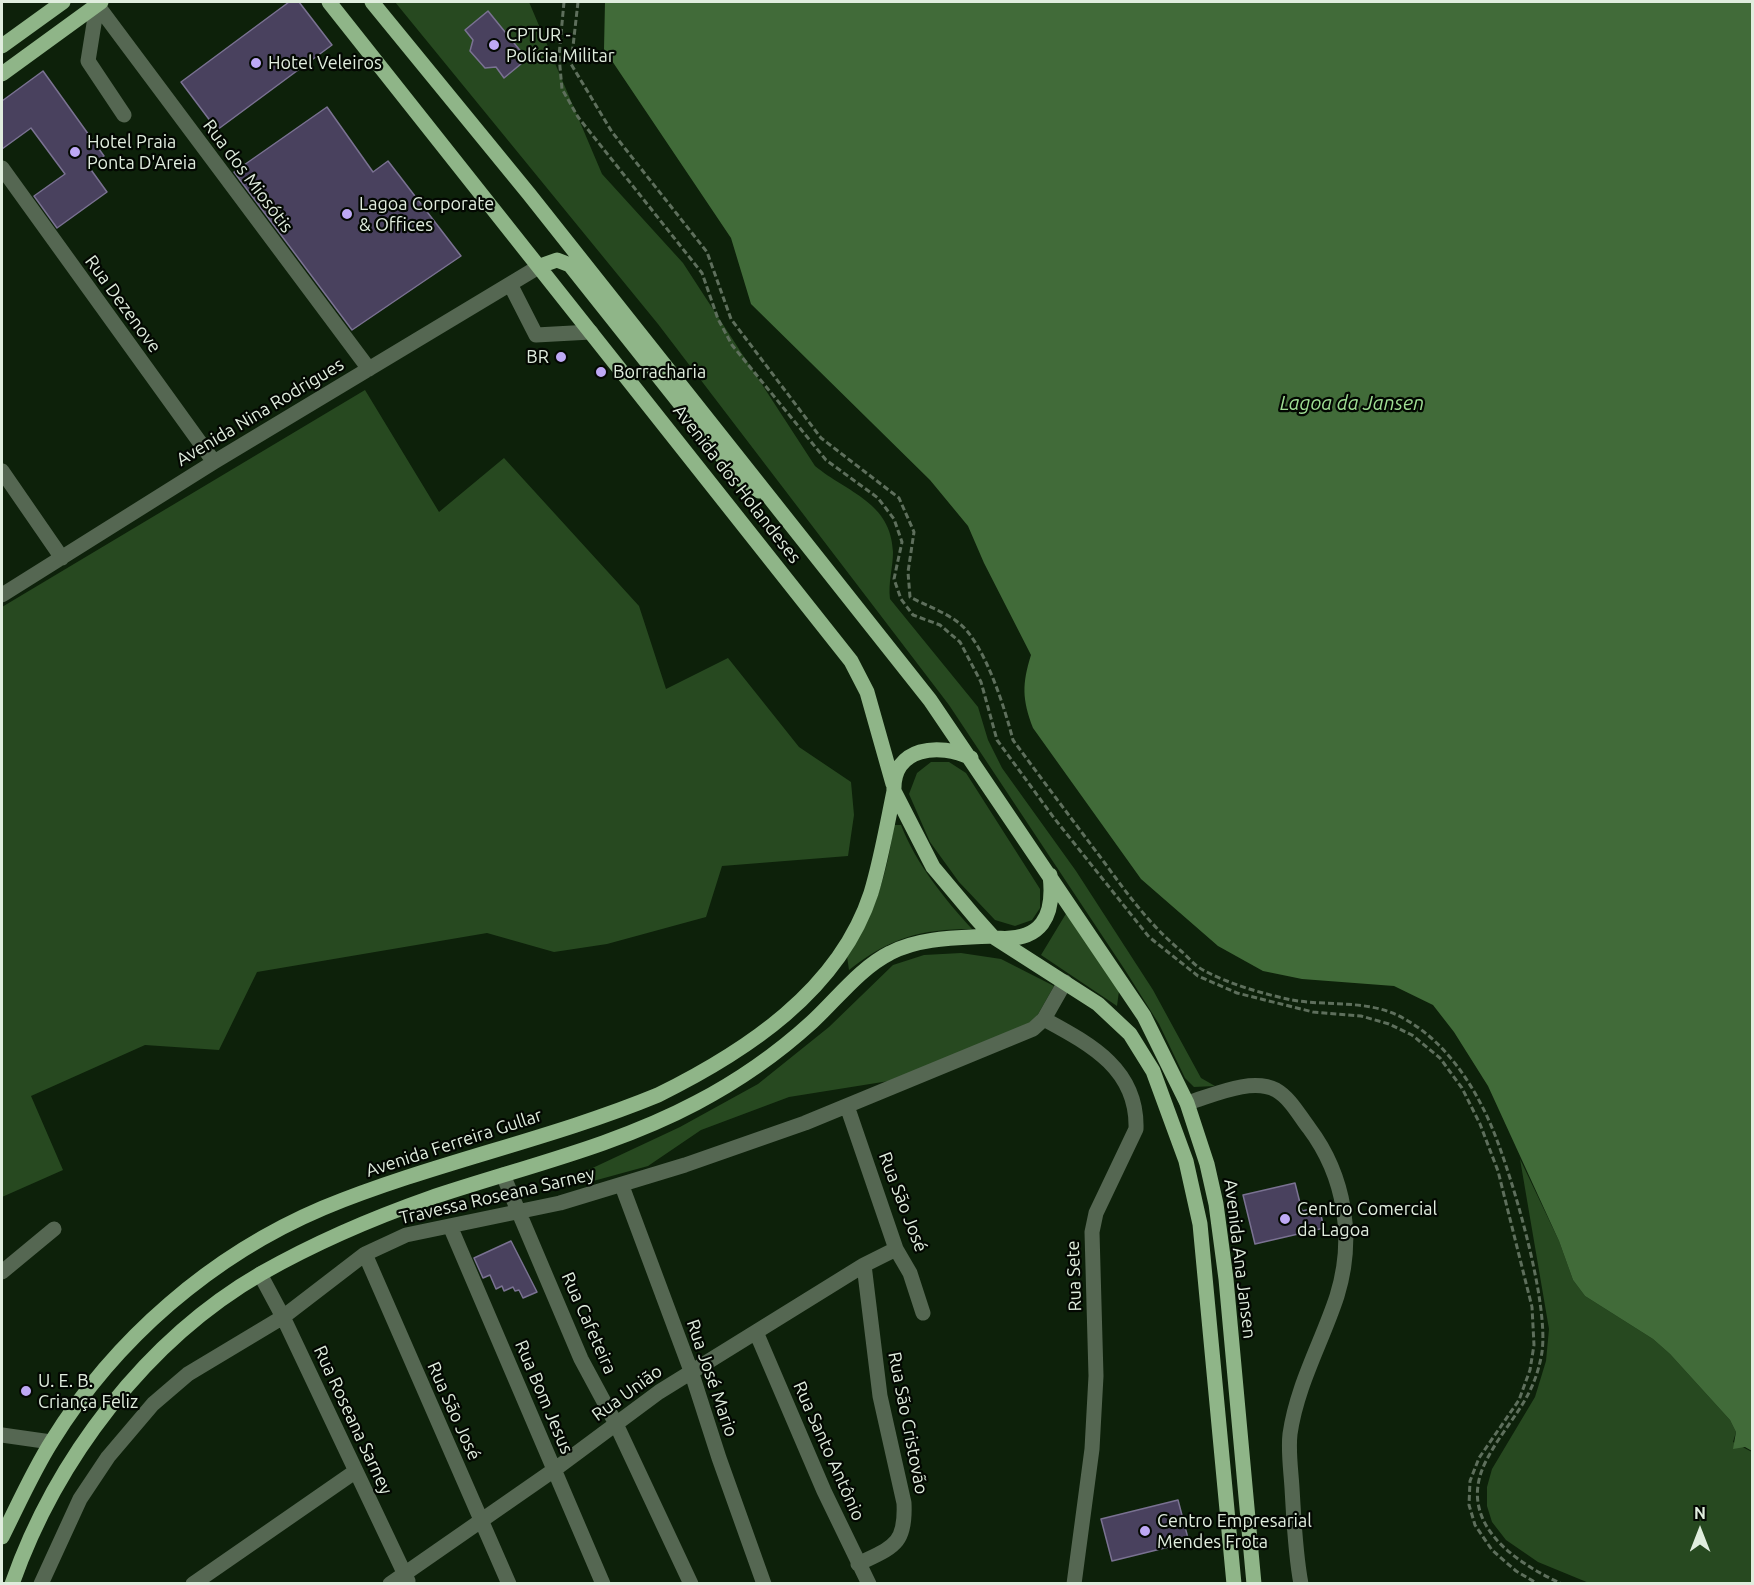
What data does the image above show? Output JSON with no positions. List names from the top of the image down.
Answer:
{
  "streets": {
    "main road": ["Avenida dos Holandeses", "Avenida Ferreira Gullar", "Avenida Ana Jansen"],
    "street": [
      "Rua dos Miosótis",
      "Rua Dezenove",
      "Avenida Nina Rodrigues",
      "Travessa Roseana Sarney",
      "Rua São José",
      "Rua Sete",
      "Rua Cafeteira",
      "Rua José Mario",
      "Rua União",
      "Rua Bom Jesus",
      "Rua Roseana Sarney",
      "Rua São Cristovão",
      "Rua Santo Antônio"
    ]
  },
  "crossings": [
    ["Rua dos Miosótis", "Avenida Nina Rodrigues"],
    ["Rua Dezenove", "Avenida Nina Rodrigues"],
    ["Avenida Nina Rodrigues", "Avenida dos Holandeses"],
    ["Avenida dos Holandeses", "Avenida Ferreira Gullar"],
    ["Avenida dos Holandeses", "Avenida Ana Jansen"],
    ["Travessa Roseana Sarney", "Rua São José"],
    ["Travessa Roseana Sarney", "Rua Sete"],
    ["Travessa Roseana Sarney", "Rua Cafeteira"],
    ["Travessa Roseana Sarney", "Rua José Mario"],
    ["Travessa Roseana Sarney", "Rua Bom Jesus"],
    ["Travessa Roseana Sarney", "Rua Roseana Sarney"],
    ["Rua São José", "Rua União"],
    ["Rua Cafeteira", "Rua União"],
    ["Rua José Mario", "Rua União"],
    ["Rua União", "Rua Bom Jesus"],
    ["Rua União", "Rua Roseana Sarney"],
    ["Rua União", "Rua São Cristovão"],
    ["Rua União", "Rua Santo Antônio"],
    ["Rua São Cristovão", "Rua Santo Antônio"]
  ],
  "water": ["Lagoa da Jansen"],
  "places": [
    "CPTUR - Polícia Militar",
    "Hotel Veleiros",
    "Hotel Praia Ponta D'Areia",
    "Lagoa Corporate & Offices",
    "BR",
    "Borracharia",
    "Centro Comercial da Lagoa",
    "U. E. B. Criança Feliz",
    "Centro Empresarial Mendes Frota"
  ],
  "north": "top"
}
